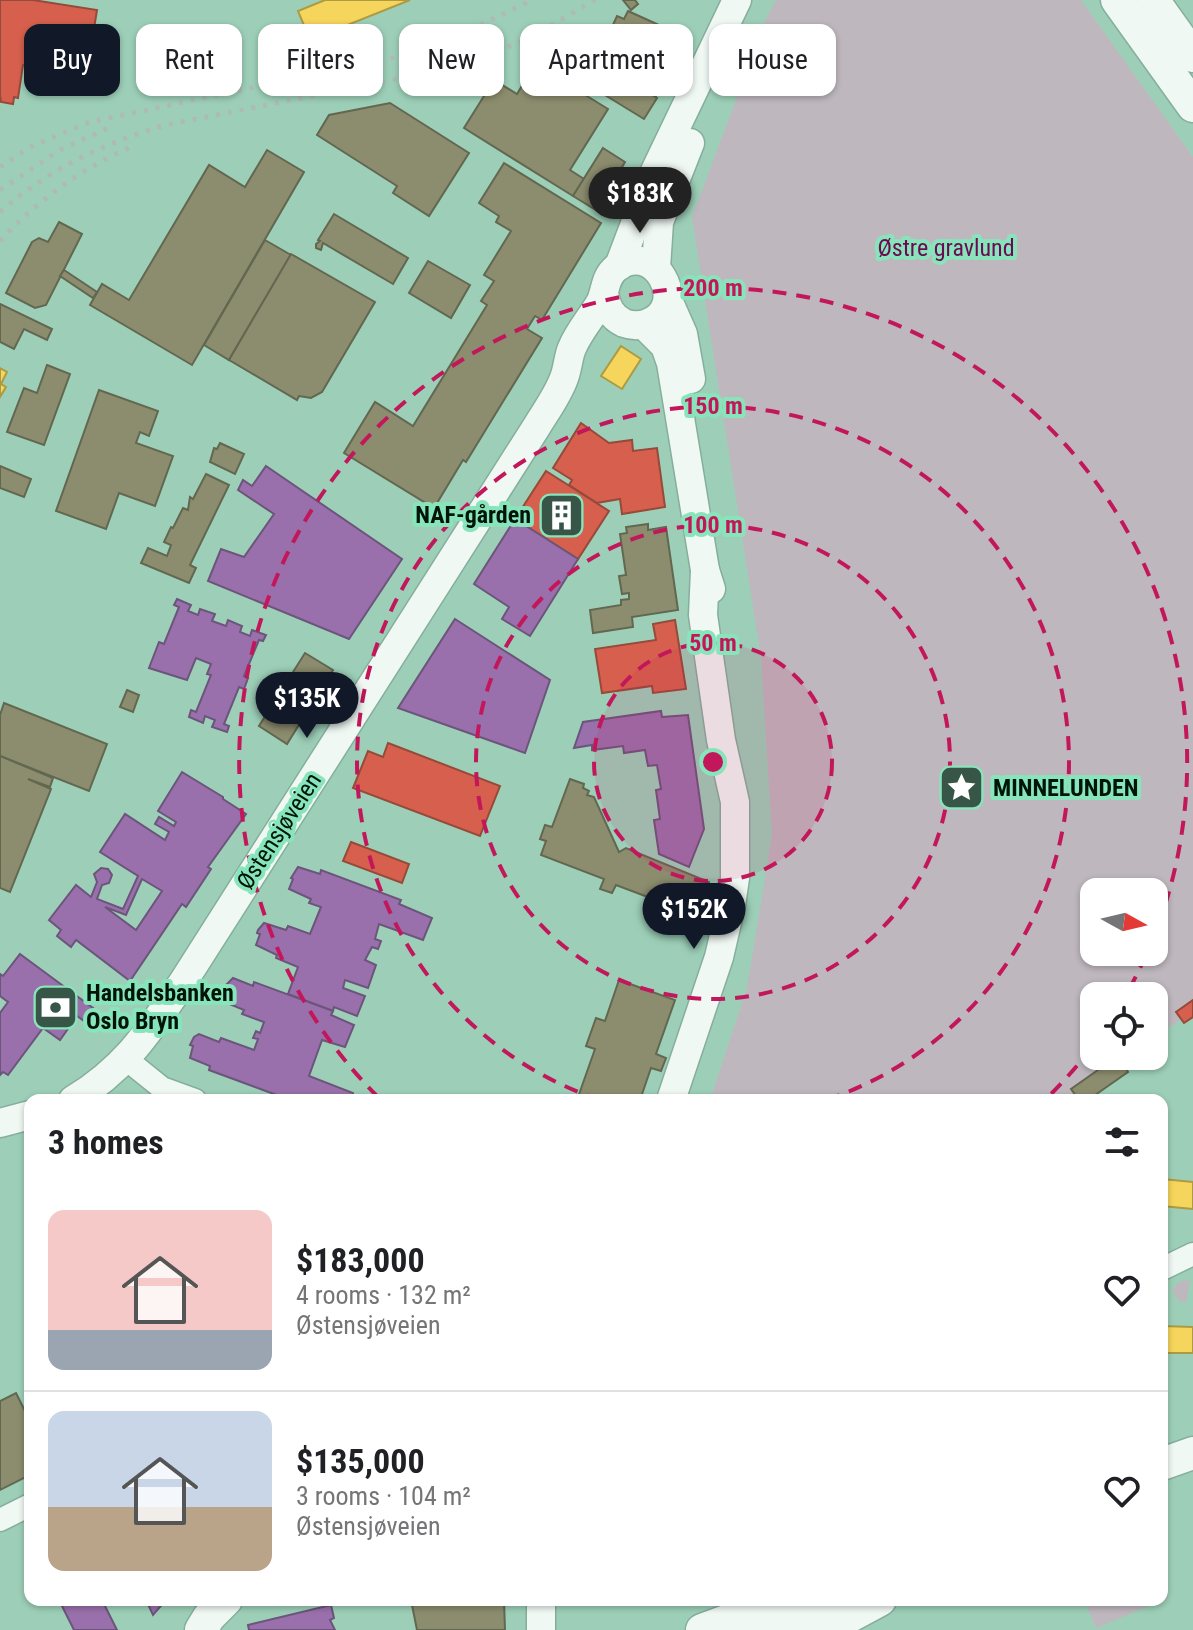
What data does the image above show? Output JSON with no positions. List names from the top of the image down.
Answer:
{
  "streets": {
    "main road": ["Østensjøveien"]
  },
  "parks": ["Østre gravlund"],
  "places": {
    "building": ["NAF-gården"],
    "place": ["MINNELUNDEN"],
    "bank": ["Handelsbanken Oslo Bryn"]
  },
  "north": "right",
  "page": {
    "chip": [
      "Buy",
      "Rent",
      "Filters",
      "New",
      "Apartment",
      "House"
    ],
    "price": ["$183K", "$135K", "$152K"],
    "heading": "3 homes",
    "list": [
      {
        "name": "$183,000",
        "note": "4 rooms · 132 m² · Østensjøveien"
      },
      {
        "name": "$135,000",
        "note": "3 rooms · 104 m² · Østensjøveien"
      }
    ]
  },
  "rings": [
    "200 m",
    "150 m",
    "100 m",
    "50 m"
  ]
}
